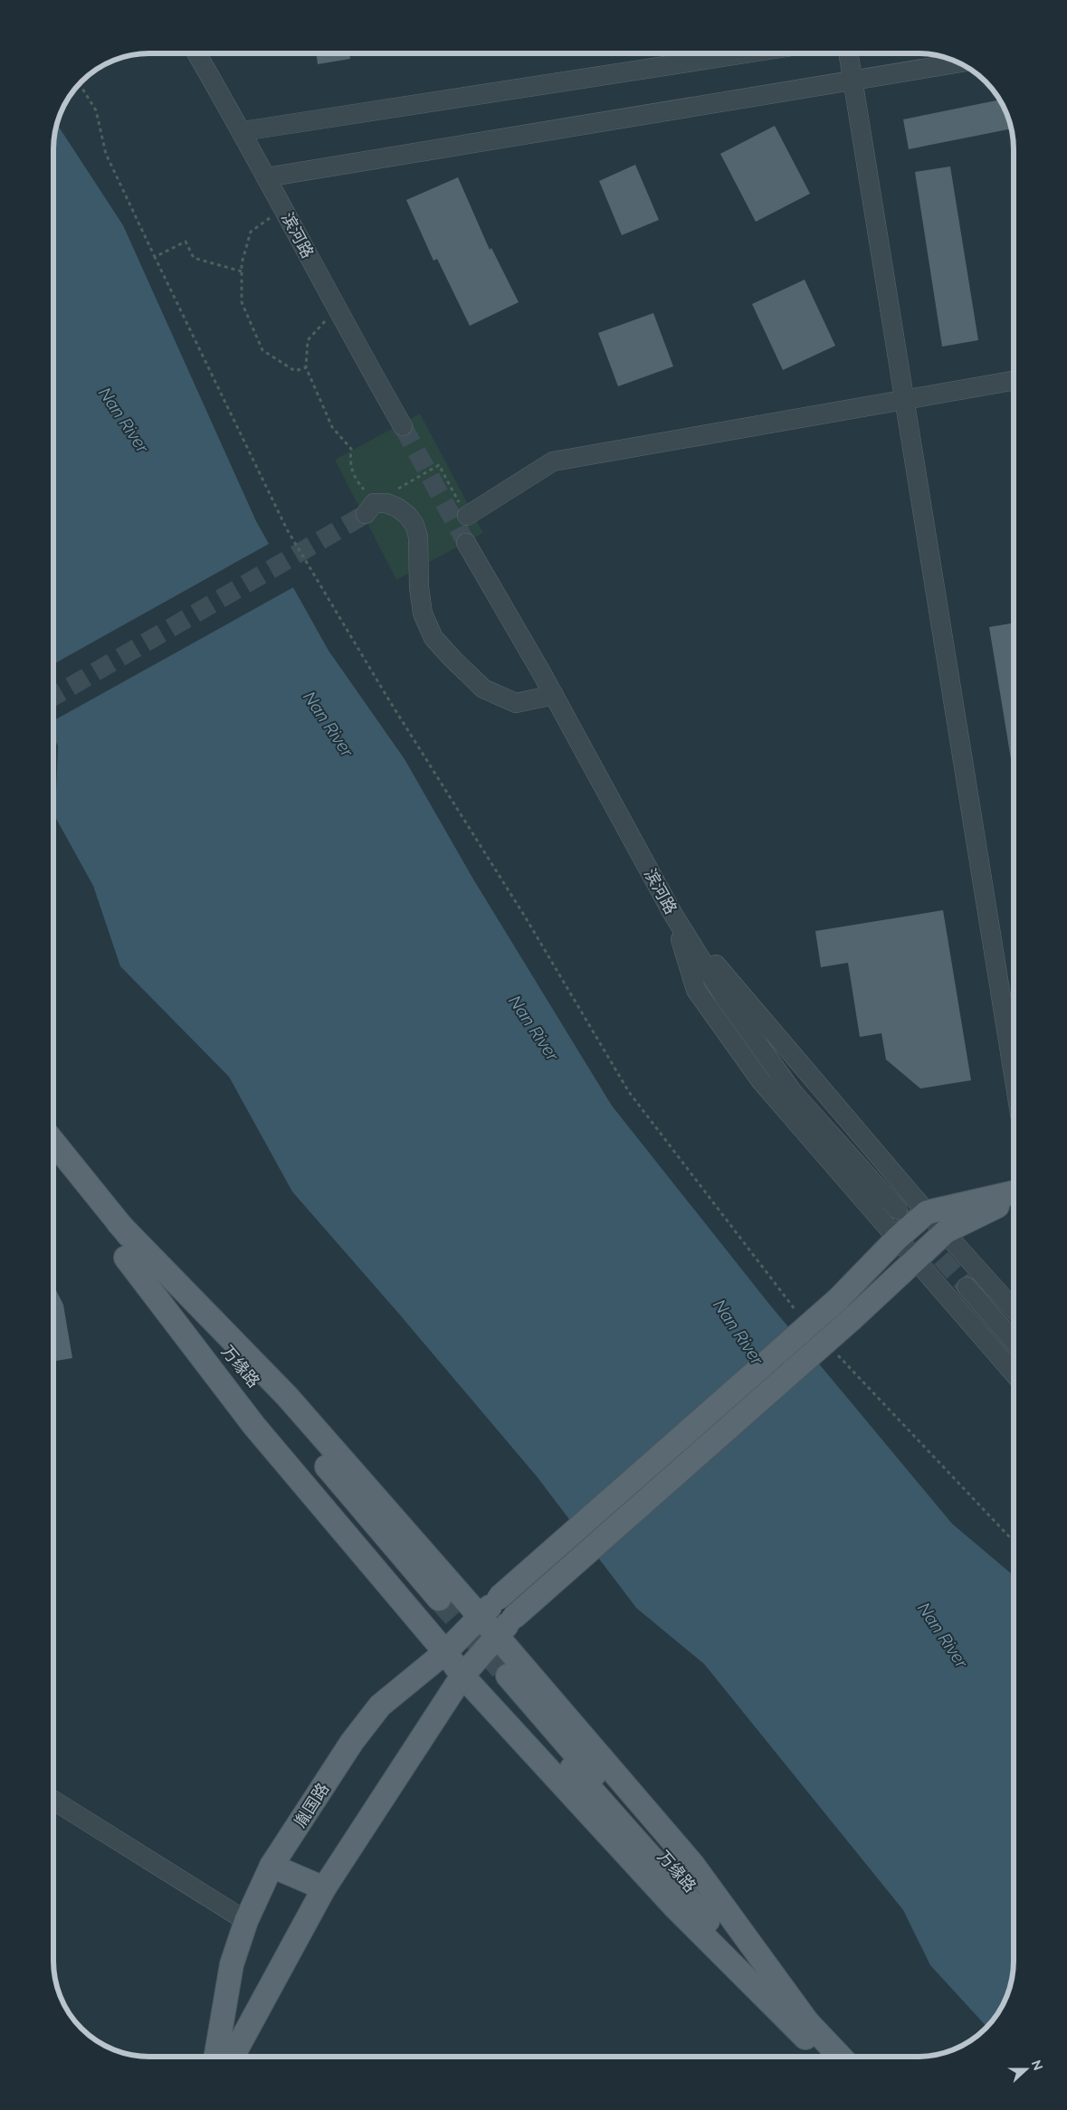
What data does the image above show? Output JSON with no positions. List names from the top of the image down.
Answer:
{
  "streets": {
    "main road": ["万缘路", "胤国路"],
    "street": ["滨河路"]
  },
  "water": ["Nan River"],
  "north": "right"
}
